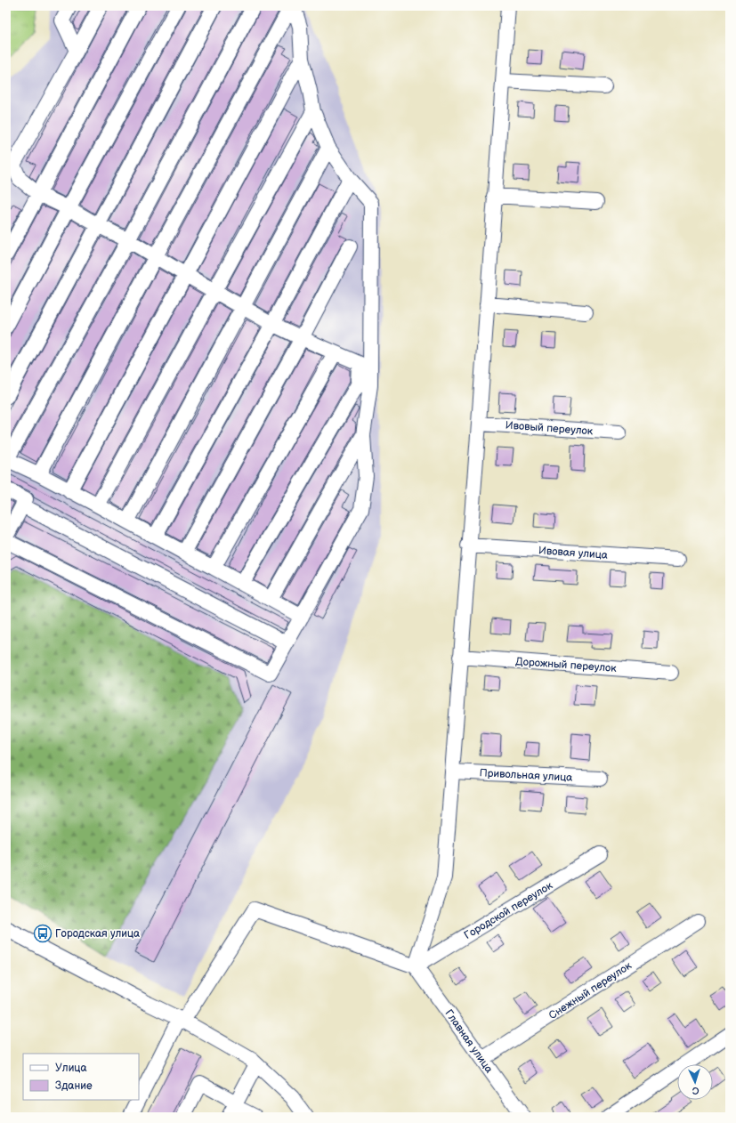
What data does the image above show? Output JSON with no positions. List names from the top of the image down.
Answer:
{
  "streets": {
    "street": [
      "Ивовый переулок",
      "Ивовая улица",
      "Дорожный переулок",
      "Привольная улица",
      "Городской переулок",
      "Снежный переулок",
      "Главная улица"
    ]
  },
  "crossings": [
    ["Городской переулок", "Главная улица"],
    ["Снежный переулок", "Главная улица"]
  ],
  "places": {
    "bus stop": ["Городская улица"]
  },
  "legend": ["Улица", "Здание"],
  "north": "bottom"
}
